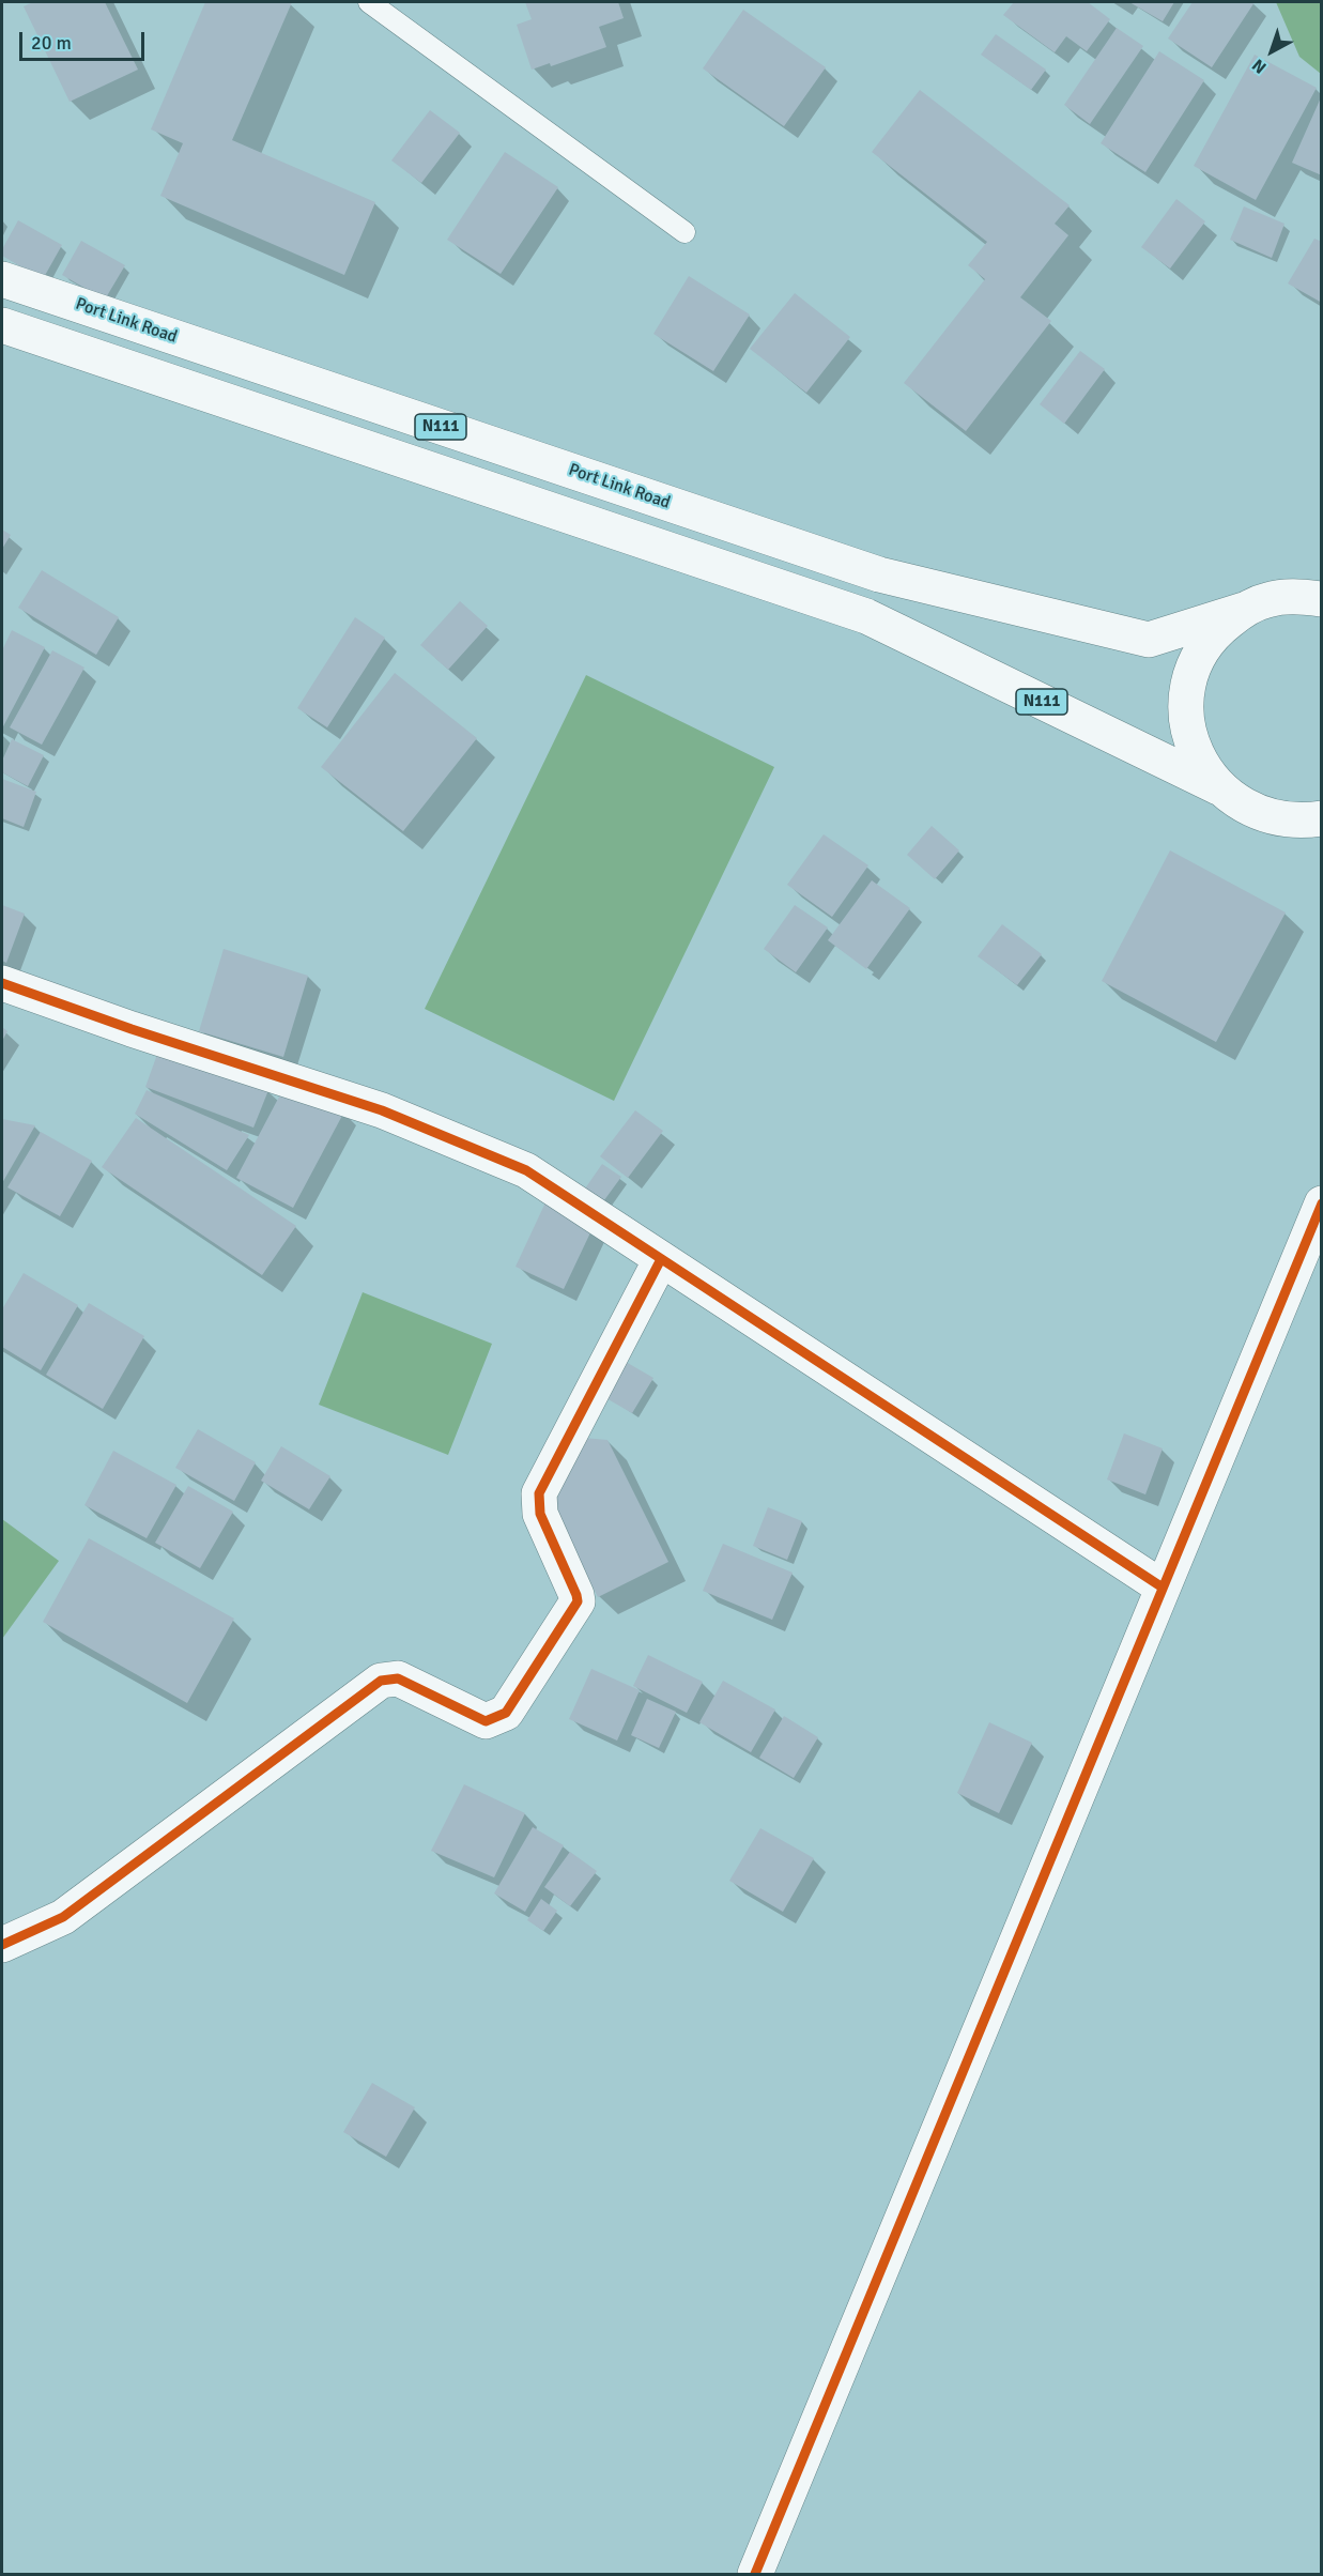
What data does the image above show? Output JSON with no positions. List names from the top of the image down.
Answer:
{
  "streets": {
    "main road": ["Port Link Road", "N111"]
  },
  "crossings": [
    ["Port Link Road", "N111"]
  ],
  "scale_bar": "20 m",
  "north": "bottom left"
}
